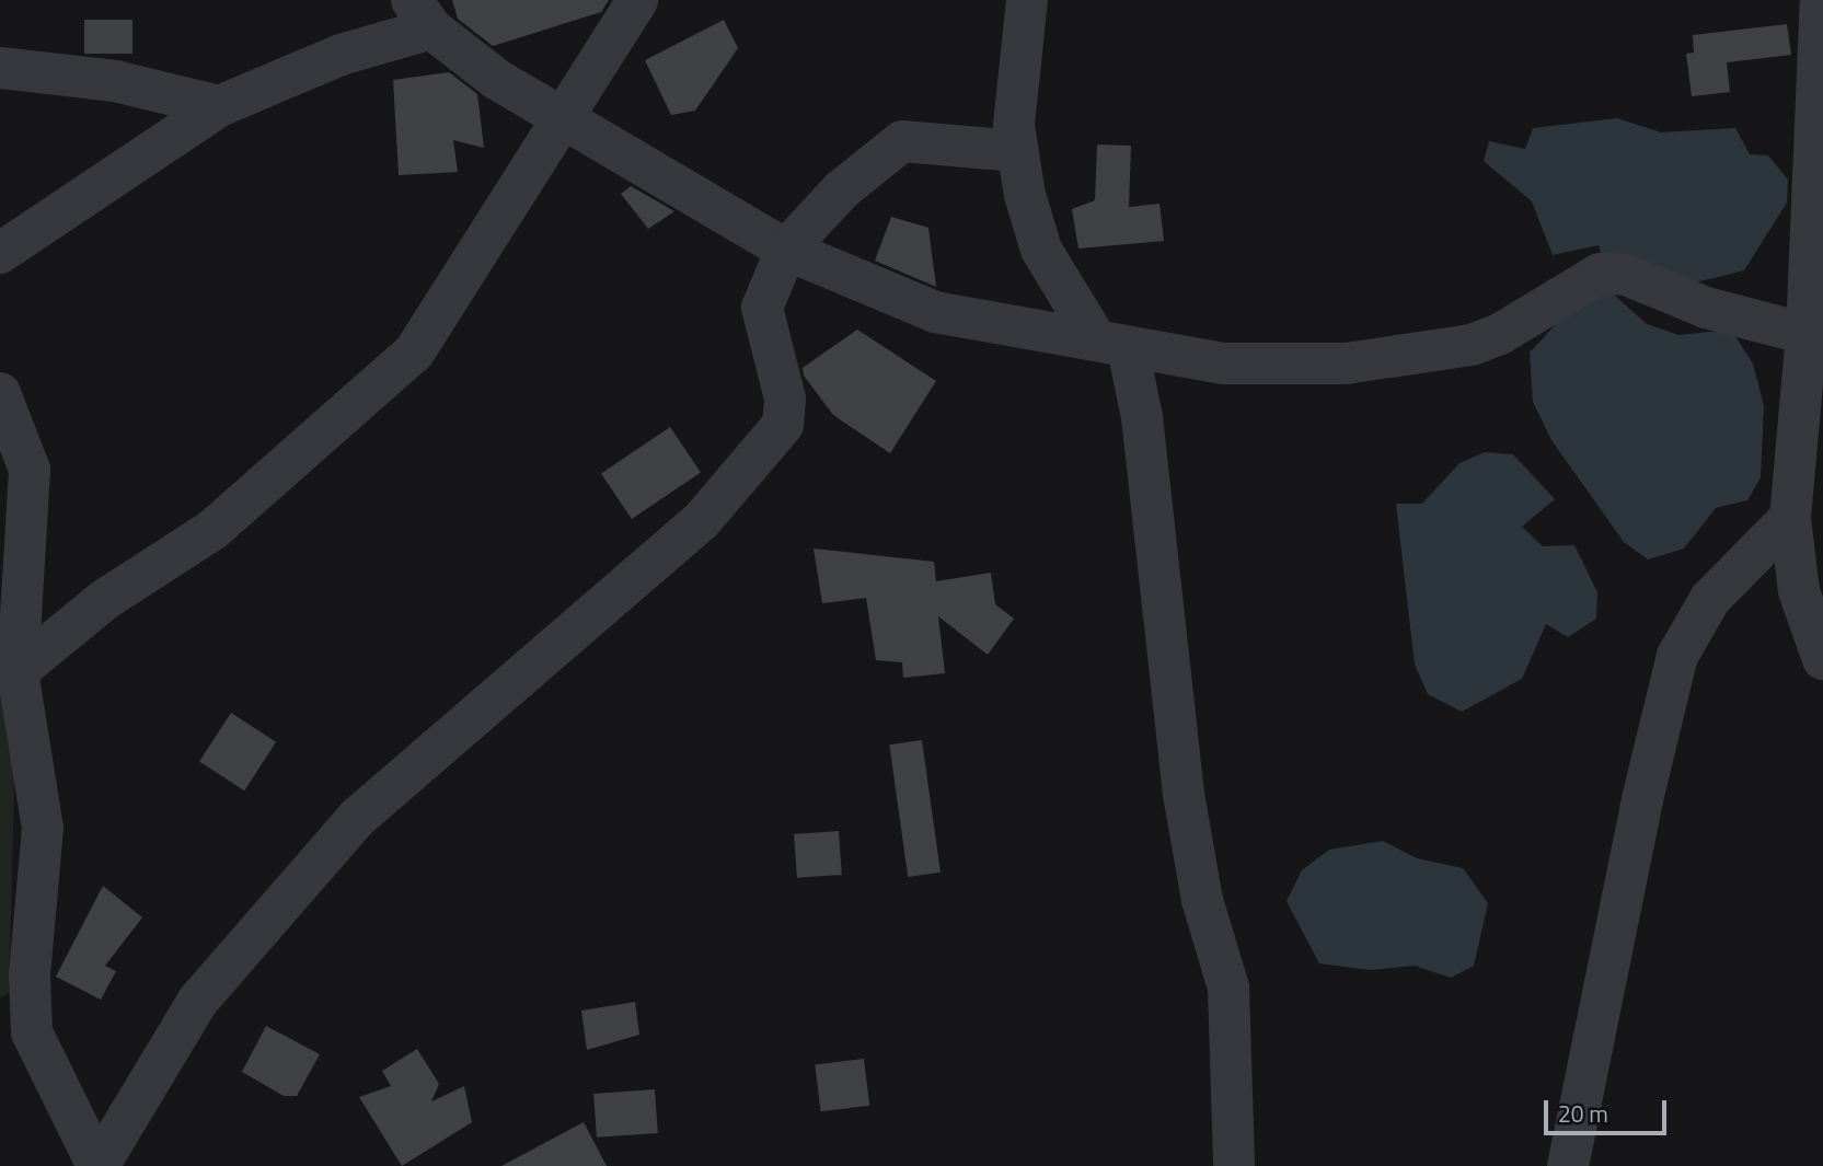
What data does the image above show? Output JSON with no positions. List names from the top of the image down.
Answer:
{
  "scale_bar": "20 m"
}
